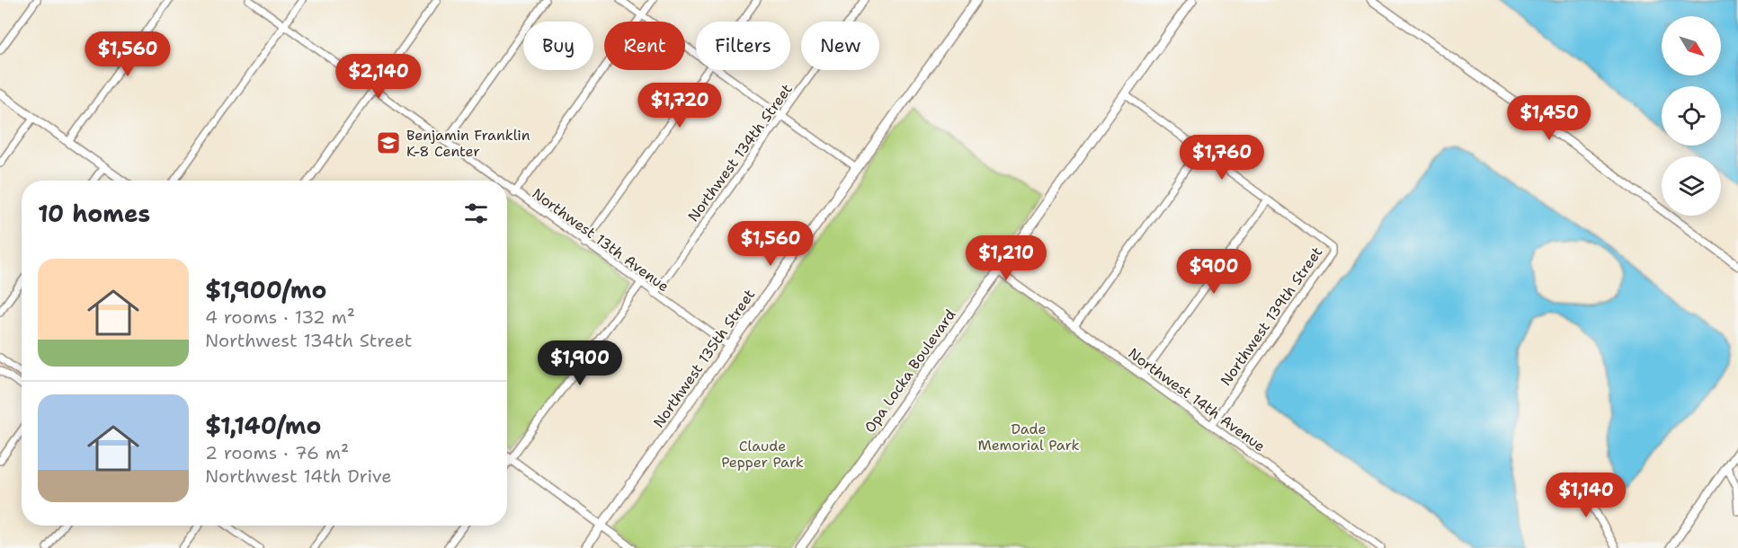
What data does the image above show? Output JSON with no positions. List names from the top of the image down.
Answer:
{
  "streets": {
    "main road": ["Northwest 135th Street", "Opa Locka Boulevard"],
    "street": [
      "Northwest 134th Street",
      "Northwest 13th Avenue",
      "Northwest 139th Street",
      "Northwest 14th Avenue"
    ]
  },
  "crossings": [
    ["Northwest 134th Street", "Northwest 13th Avenue"],
    ["Northwest 13th Avenue", "Northwest 135th Street"],
    ["Northwest 139th Street", "Northwest 14th Avenue"],
    ["Opa Locka Boulevard", "Northwest 14th Avenue"]
  ],
  "parks": ["Dade Memorial Park", "Claude Pepper Park"],
  "places": {
    "school or university": ["Benjamin Franklin K-8 Center"]
  },
  "north": "bottom right",
  "page": {
    "chip": [
      "Buy",
      "Rent",
      "Filters",
      "New"
    ],
    "price": [
      "$1,560",
      "$2,140",
      "$1,720",
      "$1,450",
      "$1,760",
      "$1,560",
      "$1,210",
      "$900",
      "$1,900",
      "$1,140"
    ],
    "heading": "10 homes",
    "list": [
      {
        "name": "$1,900/mo",
        "note": "4 rooms · 132 m² · Northwest 134th Street"
      },
      {
        "name": "$1,140/mo",
        "note": "2 rooms · 76 m² · Northwest 14th Drive"
      }
    ]
  }
}
